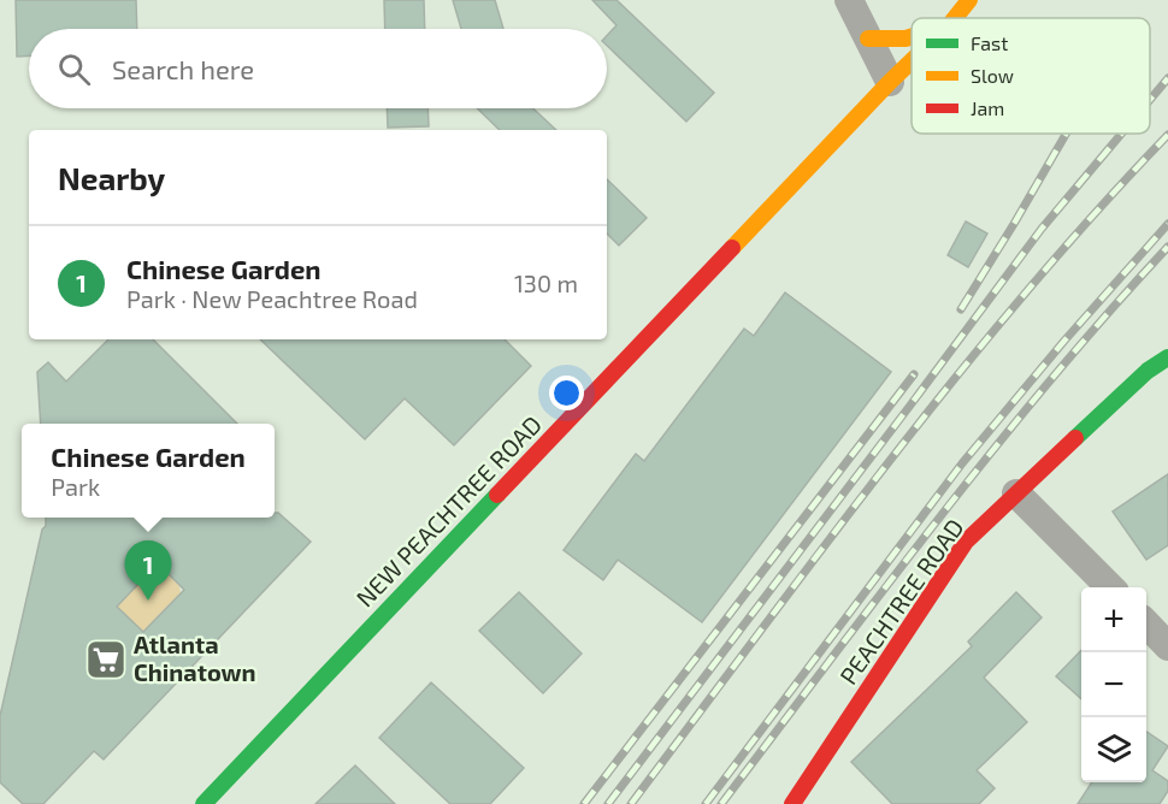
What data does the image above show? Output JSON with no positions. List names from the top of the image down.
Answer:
{
  "streets": {
    "street": ["NEW PEACHTREE ROAD", "PEACHTREE ROAD"]
  },
  "places": {
    "supermarket": ["Atlanta Chinatown"]
  },
  "legend": ["Fast", "Slow", "Jam"],
  "page": {
    "search": "Search here",
    "heading": "Nearby",
    "list": [
      {
        "mark": "1",
        "name": "Chinese Garden",
        "note": "Park · New Peachtree Road",
        "value": "130 m"
      }
    ],
    "popup": ["Chinese Garden", "Park"],
    "pins": "1",
    "map_buttons": ["+", "−"]
  }
}
